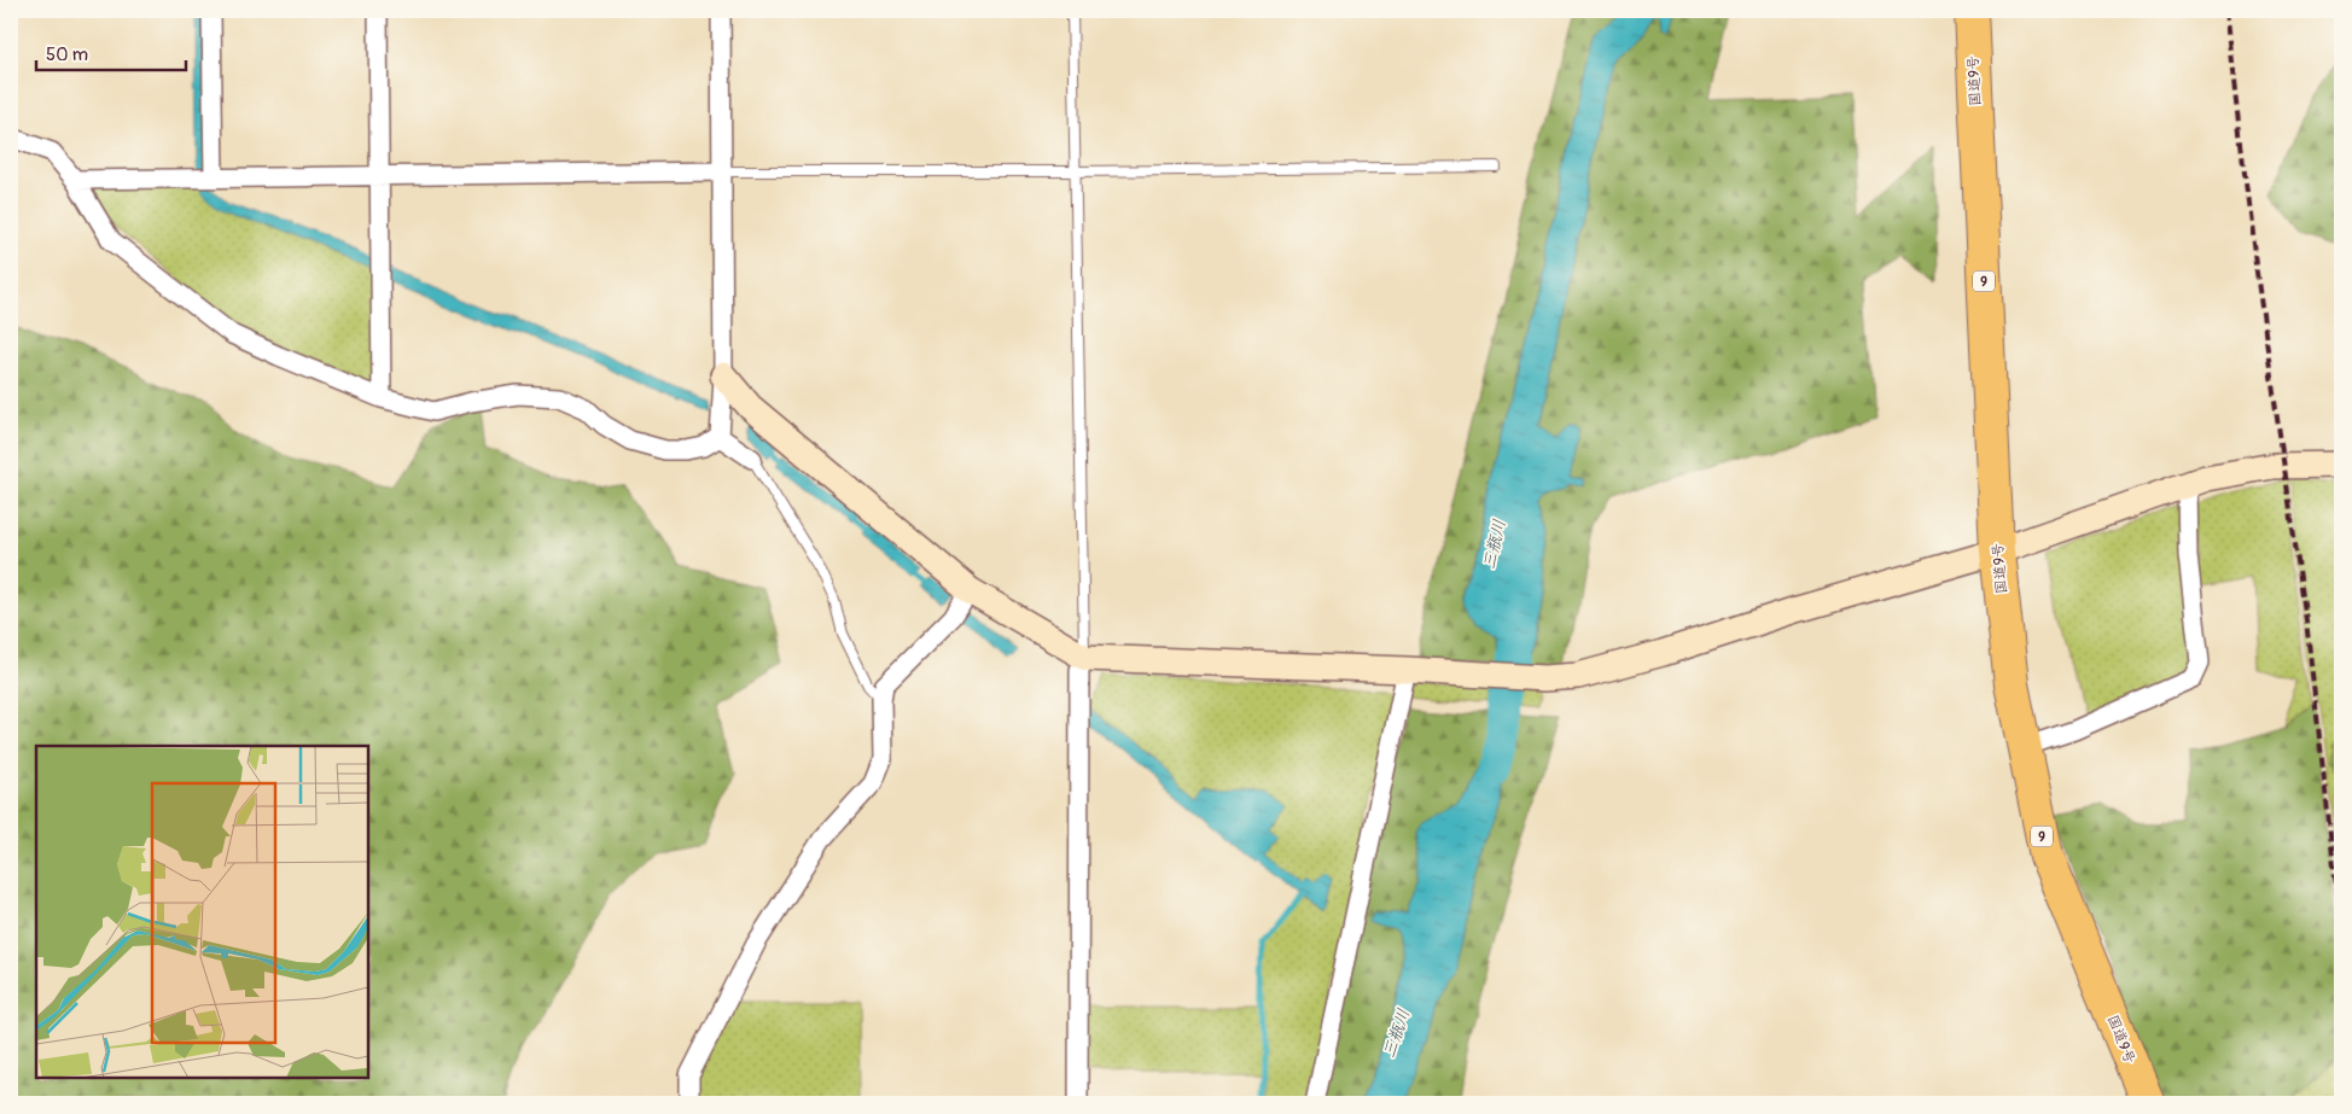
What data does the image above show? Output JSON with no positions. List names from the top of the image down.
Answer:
{
  "streets": {
    "highway": ["国道9号", "9"]
  },
  "water": ["三瓶川"],
  "scale_bar": "50 m"
}
